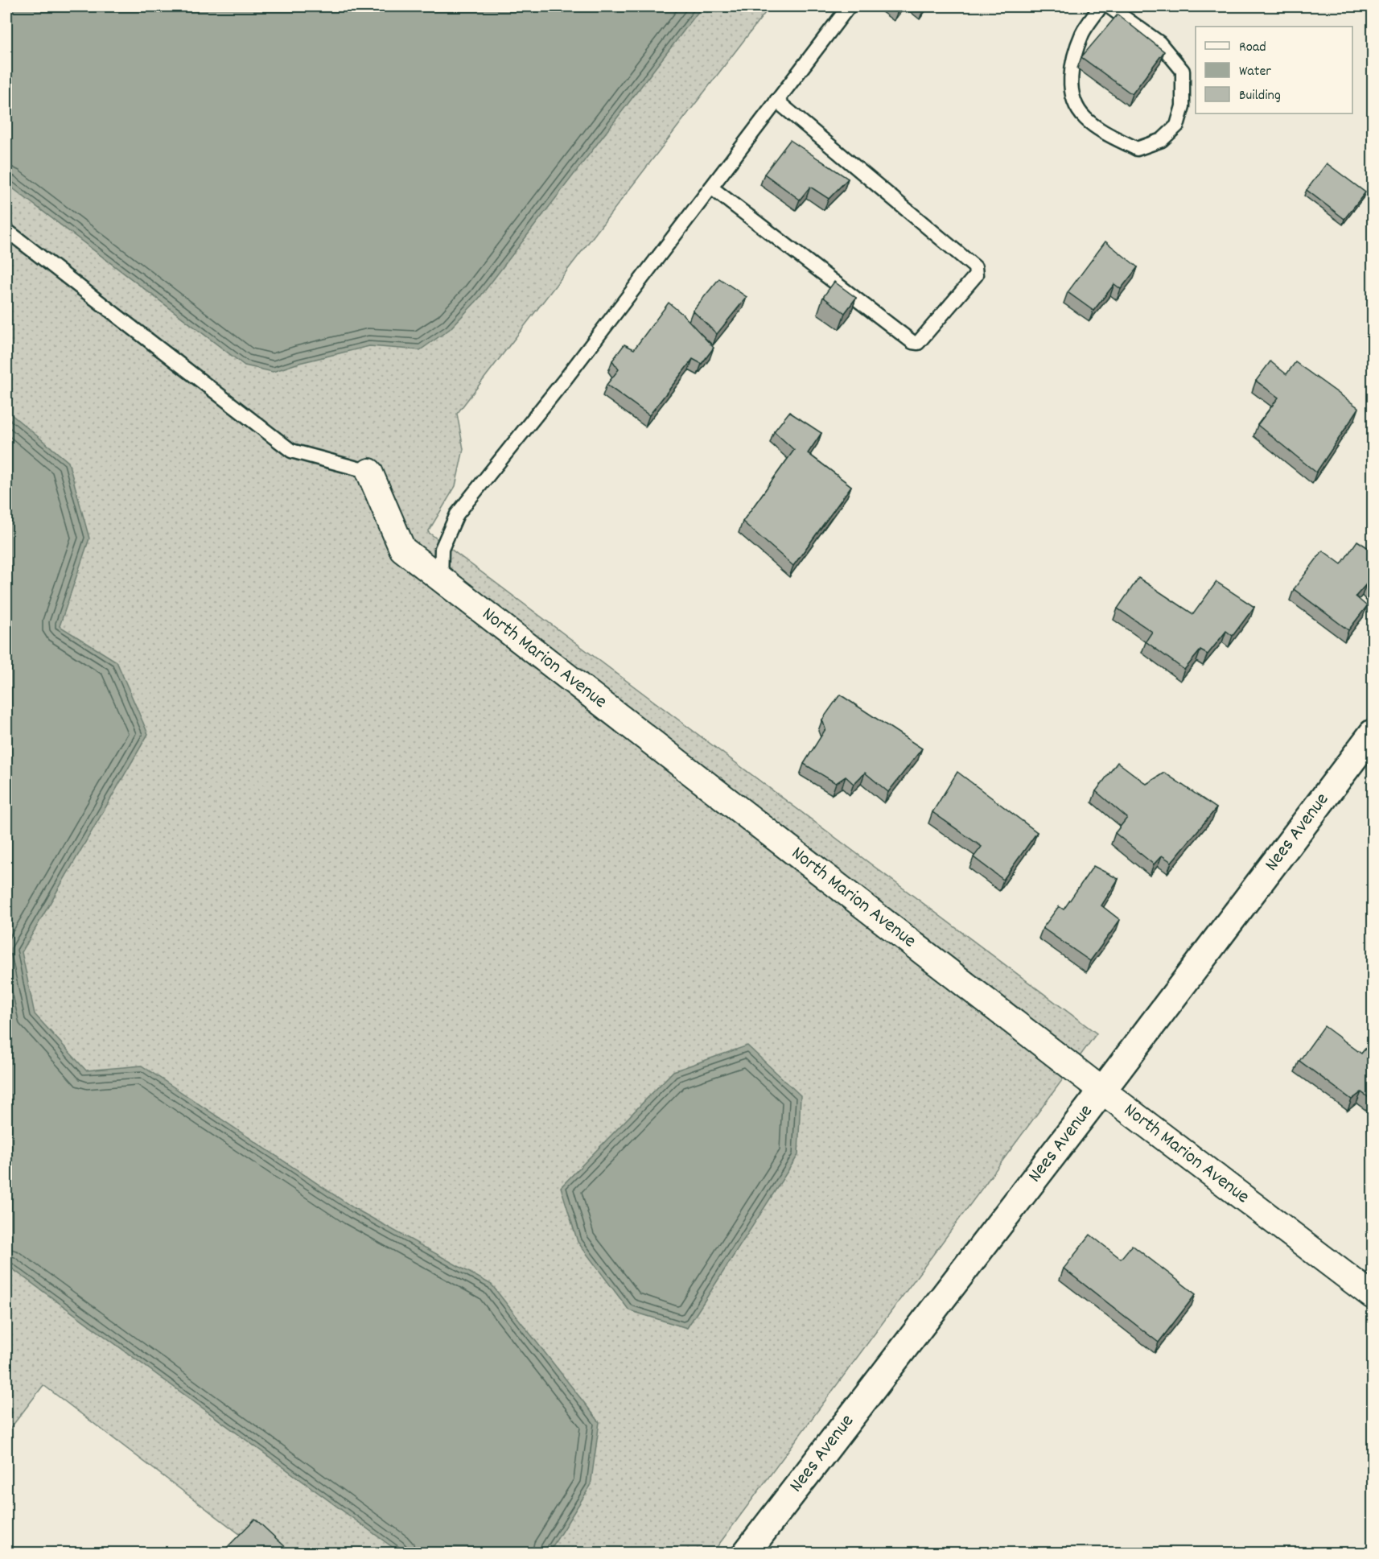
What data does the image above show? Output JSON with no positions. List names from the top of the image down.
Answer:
{
  "streets": {
    "main road": ["Nees Avenue"],
    "street": ["North Marion Avenue"]
  },
  "crossings": [
    ["North Marion Avenue", "Nees Avenue"]
  ],
  "legend": ["Road", "Water", "Building"]
}
